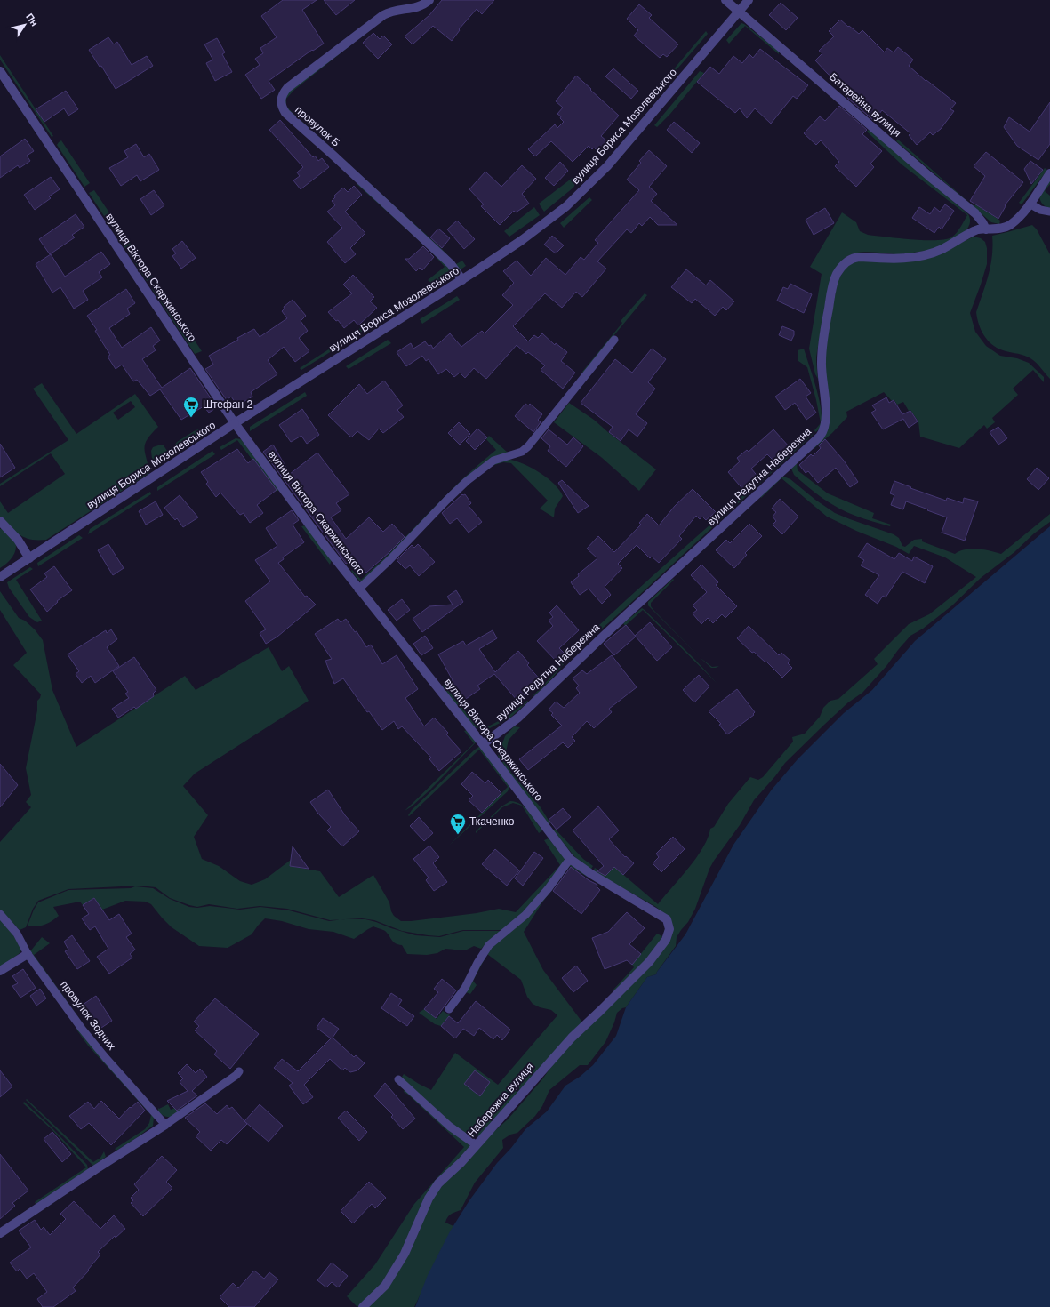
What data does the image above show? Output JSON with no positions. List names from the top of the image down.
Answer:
{
  "streets": {
    "street": [
      "Батарейна вулиця",
      "провулок Б",
      "вулиця Бориса Мозолевського",
      "вулиця Віктора Скаржинського",
      "вулиця Редутна Набережна",
      "Набережна вулиця"
    ],
    "lane": ["провулок Зодчих"]
  },
  "crossings": [
    ["Батарейна вулиця", "вулиця Бориса Мозолевського"],
    ["Батарейна вулиця", "вулиця Редутна Набережна"],
    ["провулок Б", "вулиця Бориса Мозолевського"],
    ["вулиця Бориса Мозолевського", "вулиця Віктора Скаржинського"],
    ["вулиця Віктора Скаржинського", "вулиця Редутна Набережна"],
    ["вулиця Віктора Скаржинського", "Набережна вулиця"]
  ],
  "places": {
    "supermarket": ["Штефан 2", "Ткаченко"]
  },
  "north": "top right"
}
